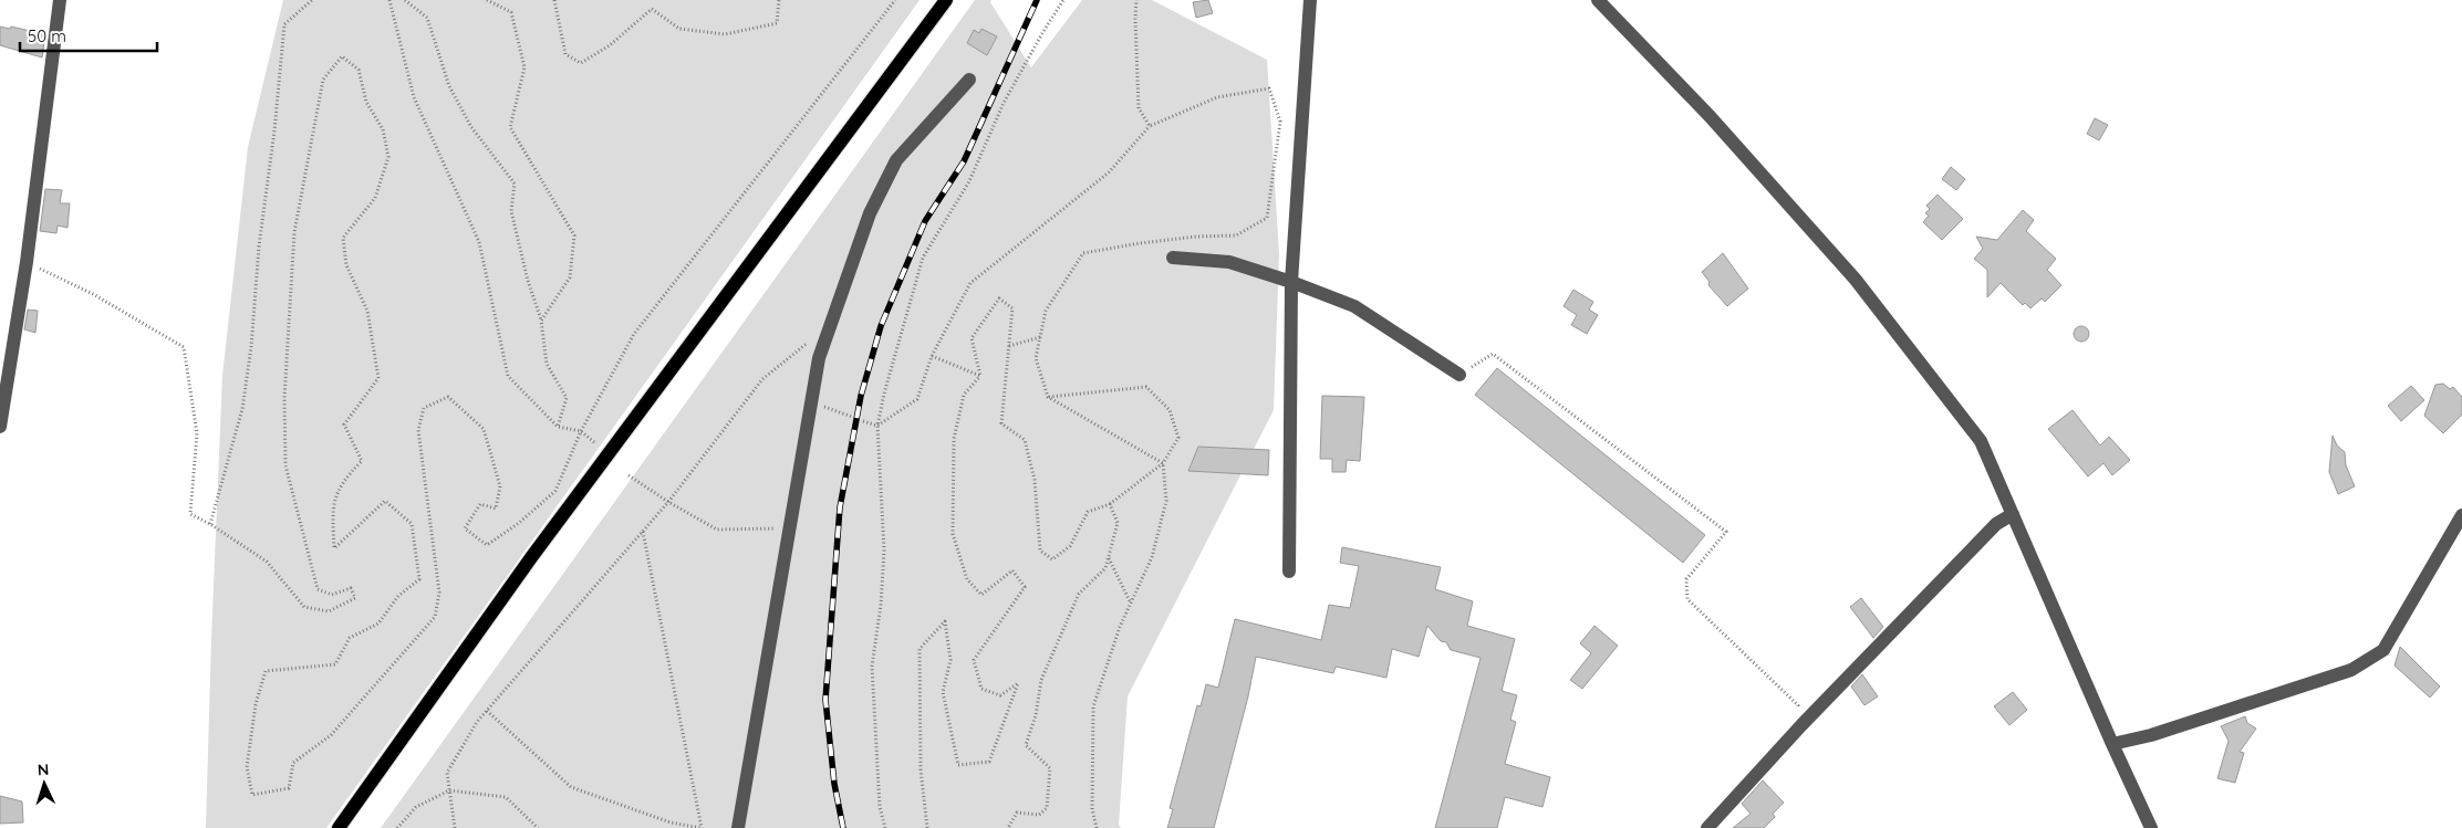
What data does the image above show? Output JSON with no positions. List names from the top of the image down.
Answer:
{
  "scale_bar": "50 m",
  "north": "top"
}
